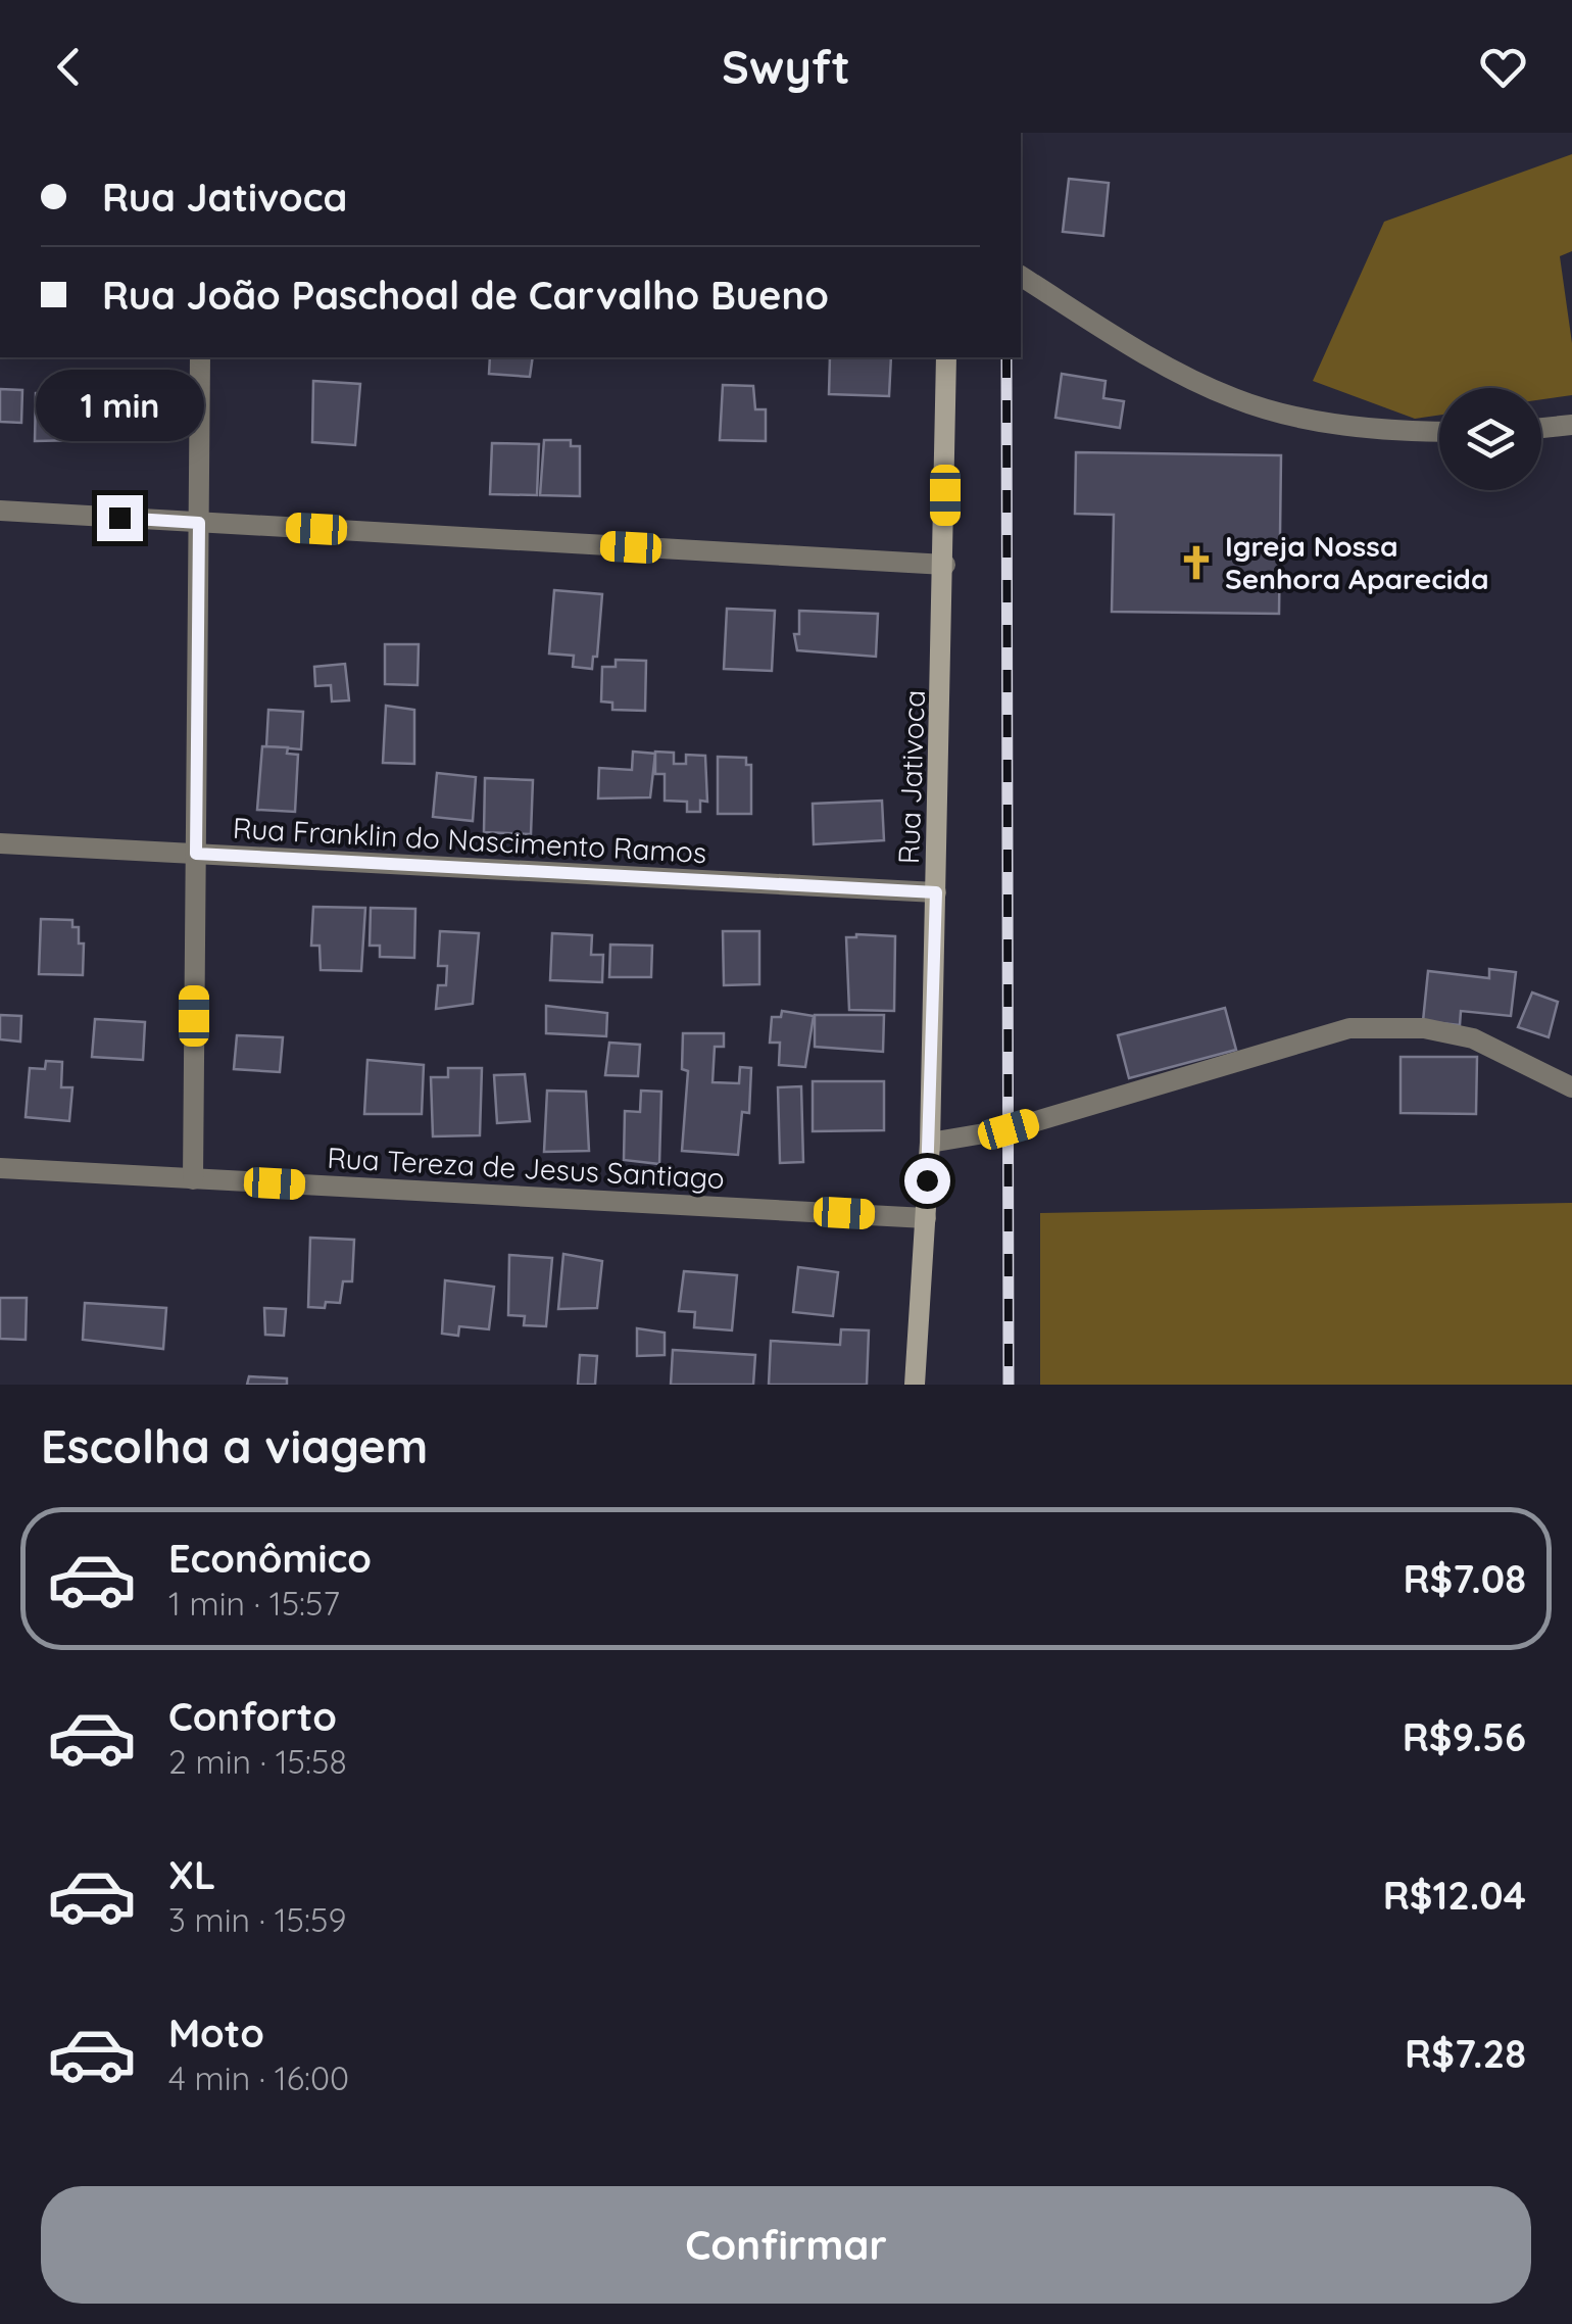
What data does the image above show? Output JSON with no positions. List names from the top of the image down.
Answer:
{
  "streets": {
    "street": ["Rua Jativoca", "Rua Franklin do Nascimento Ramos", "Rua Tereza de Jesus Santiago"]
  },
  "crossings": [
    ["Rua Jativoca", "Rua Franklin do Nascimento Ramos"],
    ["Rua Jativoca", "Rua Tereza de Jesus Santiago"]
  ],
  "places": {
    "church": ["Igreja Nossa Senhora Aparecida"]
  },
  "page": {
    "header": "Swyft",
    "banner": ["Rua Jativoca", "Rua João Paschoal de Carvalho Bueno"],
    "bubble": "1 min",
    "heading": "Escolha a viagem",
    "list": [
      {
        "name": "Econômico",
        "note": "1 min · 15:57",
        "value": "R$7.08"
      },
      {
        "name": "Conforto",
        "note": "2 min · 15:58",
        "value": "R$9.56"
      },
      {
        "name": "XL",
        "note": "3 min · 15:59",
        "value": "R$12.04"
      },
      {
        "name": "Moto",
        "note": "4 min · 16:00",
        "value": "R$7.28"
      }
    ],
    "buttons": "Confirmar"
  }
}
